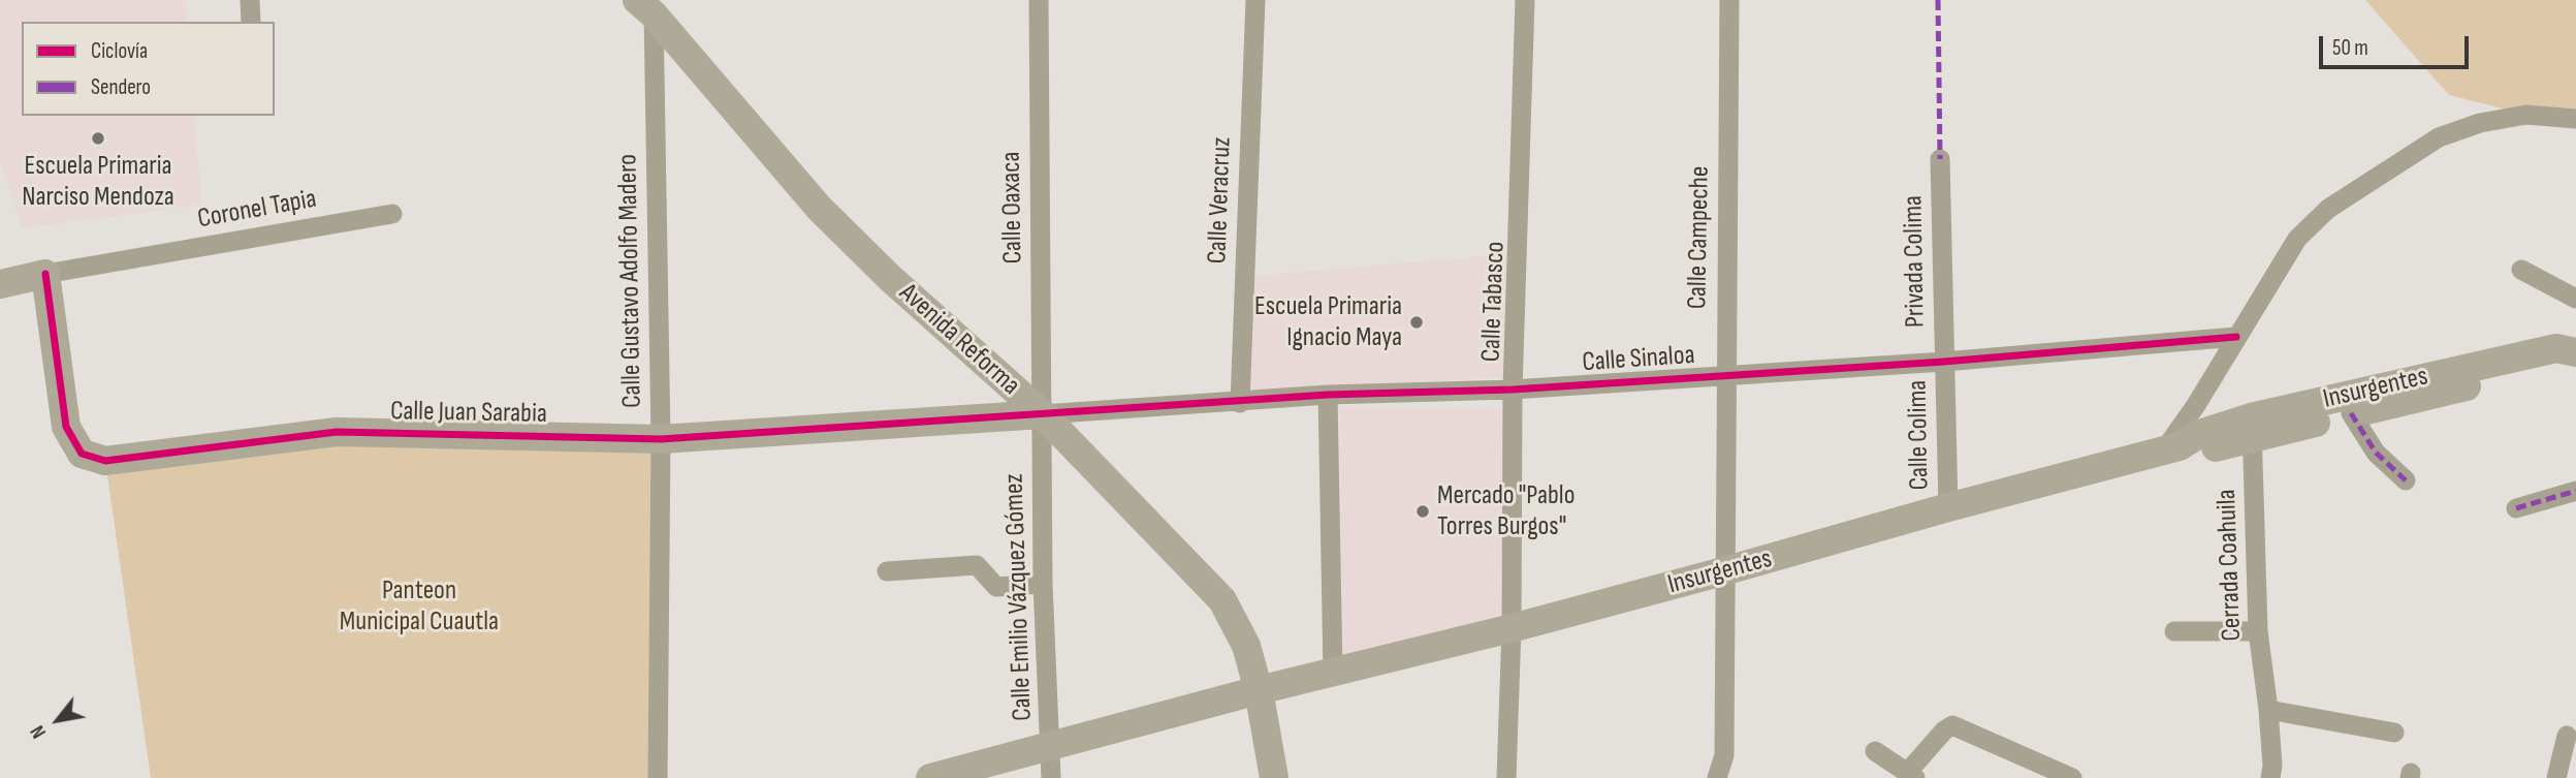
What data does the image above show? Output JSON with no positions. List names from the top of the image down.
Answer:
{
  "streets": {
    "street": [
      "Calle Veracruz",
      "Calle Oaxaca",
      "Coronel Tapia",
      "Calle Campeche",
      "Privada Colima",
      "Calle Gustavo Adolfo Madero",
      "Calle Tabasco",
      "Avenida Reforma",
      "Calle Sinaloa",
      "Insurgentes",
      "Calle Juan Sarabia",
      "Calle Colima",
      "Cerrada Coahuila",
      "Calle Emilio Vázquez Gómez"
    ]
  },
  "crossings": [
    ["Calle Veracruz", "Calle Sinaloa"],
    ["Calle Oaxaca", "Avenida Reforma"],
    ["Calle Oaxaca", "Calle Sinaloa"],
    ["Calle Oaxaca", "Calle Juan Sarabia"],
    ["Calle Oaxaca", "Calle Emilio Vázquez Gómez"],
    ["Coronel Tapia", "Calle Juan Sarabia"],
    ["Calle Campeche", "Calle Sinaloa"],
    ["Calle Campeche", "Insurgentes"],
    ["Privada Colima", "Calle Sinaloa"],
    ["Privada Colima", "Calle Colima"],
    ["Calle Gustavo Adolfo Madero", "Avenida Reforma"],
    ["Calle Gustavo Adolfo Madero", "Calle Juan Sarabia"],
    ["Calle Tabasco", "Calle Sinaloa"],
    ["Calle Tabasco", "Insurgentes"],
    ["Avenida Reforma", "Calle Sinaloa"],
    ["Avenida Reforma", "Insurgentes"],
    ["Avenida Reforma", "Calle Juan Sarabia"],
    ["Avenida Reforma", "Calle Emilio Vázquez Gómez"],
    ["Calle Sinaloa", "Calle Juan Sarabia"],
    ["Calle Sinaloa", "Calle Colima"],
    ["Calle Sinaloa", "Calle Emilio Vázquez Gómez"],
    ["Insurgentes", "Calle Colima"],
    ["Insurgentes", "Cerrada Coahuila"],
    ["Insurgentes", "Calle Emilio Vázquez Gómez"],
    ["Calle Juan Sarabia", "Calle Emilio Vázquez Gómez"]
  ],
  "parks": ["Panteon Municipal Cuautla"],
  "places": ["Escuela Primaria Narciso Mendoza", "Escuela Primaria Ignacio Maya", "Mercado \"Pablo Torres Burgos\""],
  "legend": ["Ciclovía", "Sendero"],
  "scale_bar": "50 m",
  "north": "bottom left"
}
